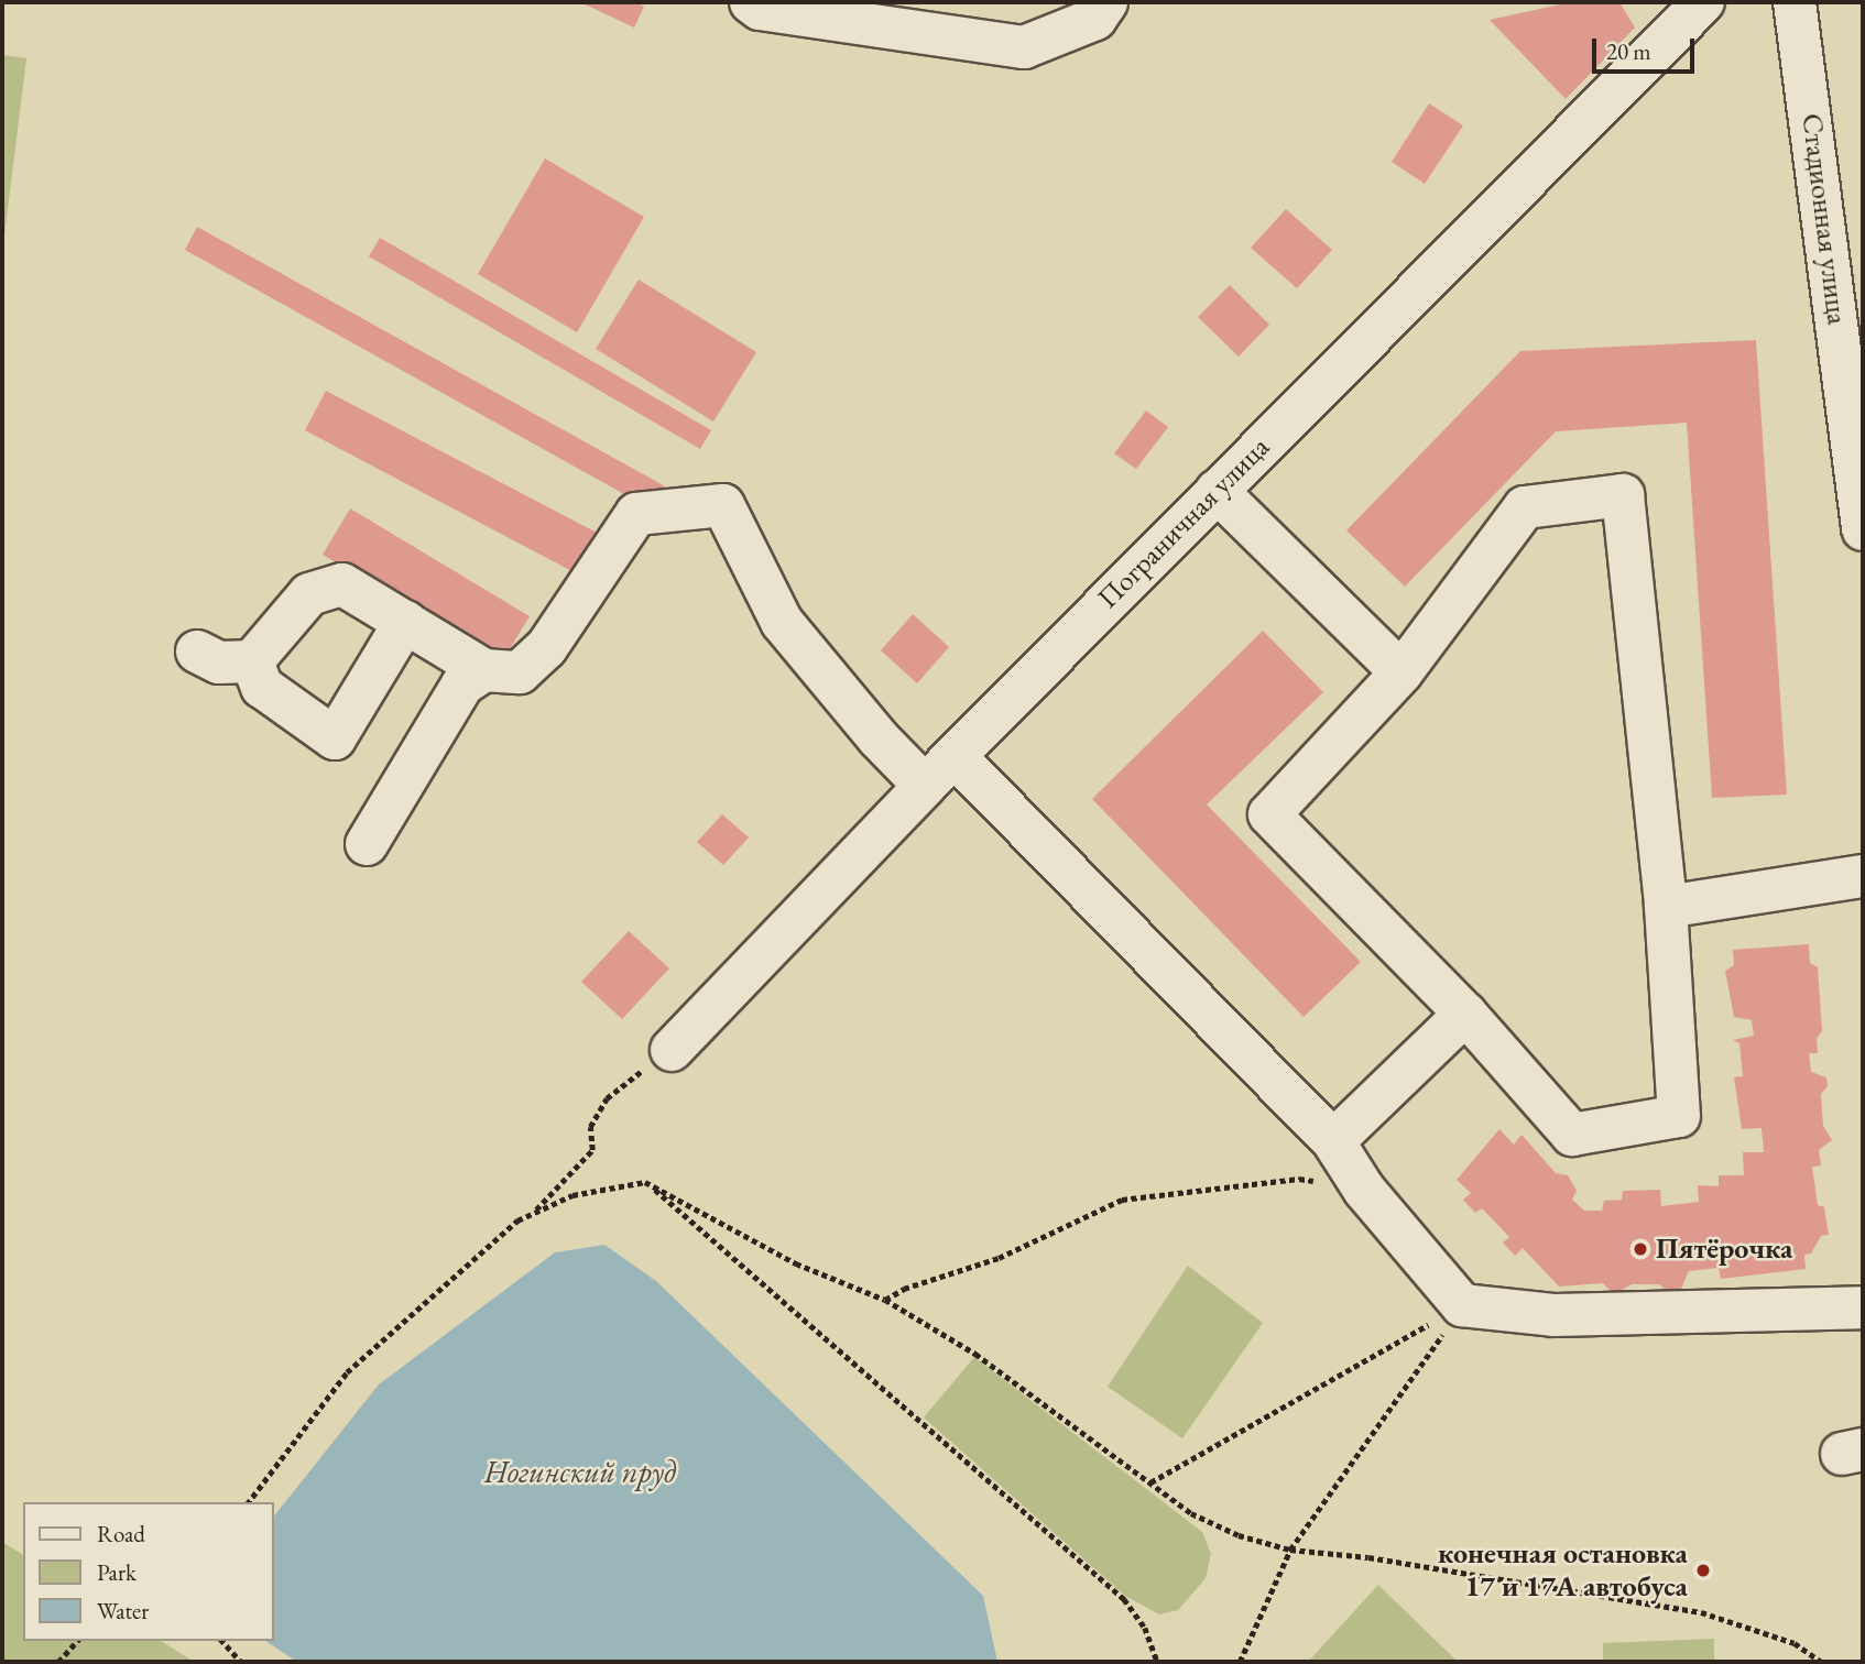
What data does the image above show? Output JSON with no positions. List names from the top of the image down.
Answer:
{
  "streets": {
    "street": ["Стадионная улица", "Пограничная улица"]
  },
  "water": ["Ногинский пруд"],
  "places": ["Пятёрочка", "конечная остановка 17 и 17А автобуса"],
  "legend": ["Road", "Park", "Water"],
  "scale_bar": "20 m"
}
